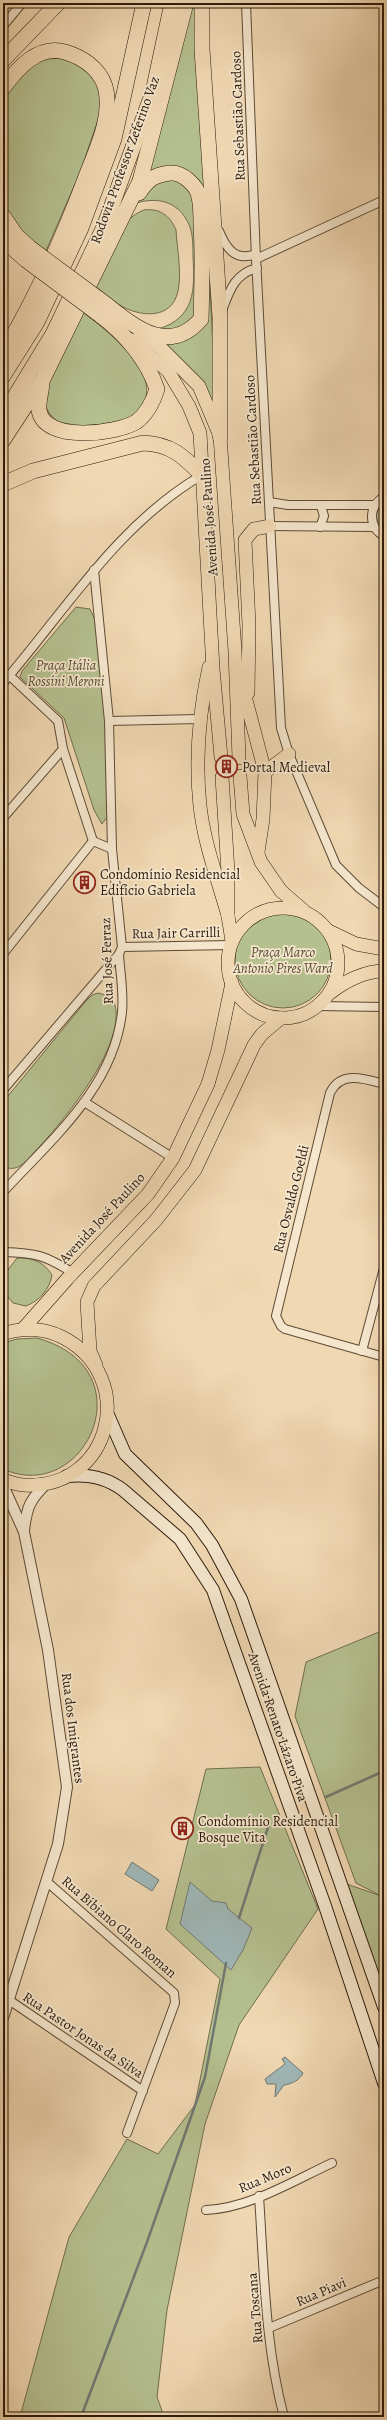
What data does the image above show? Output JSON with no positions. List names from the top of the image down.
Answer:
{
  "streets": {
    "highway": ["Rodovia Professor Zeferino Vaz"],
    "main road": ["Avenida José Paulino", "Avenida Renato Lázaro Piva"],
    "street": [
      "Rua Sebastião Cardoso",
      "Rua Jair Carrilli",
      "Rua José Ferraz",
      "Rua Osvaldo Goeldi",
      "Rua dos Imigrantes",
      "Rua Bibiano Claro Roman",
      "Rua Pastor Jonas da Silva",
      "Rua Moro",
      "Rua Piavi",
      "Rua Toscana"
    ]
  },
  "crossings": [
    ["Avenida José Paulino", "Rua Jair Carrilli"],
    ["Rua Jair Carrilli", "Rua José Ferraz"],
    ["Rua dos Imigrantes", "Rua Bibiano Claro Roman"],
    ["Rua dos Imigrantes", "Rua Pastor Jonas da Silva"],
    ["Rua Bibiano Claro Roman", "Rua Pastor Jonas da Silva"],
    ["Rua Moro", "Rua Toscana"],
    ["Rua Piavi", "Rua Toscana"]
  ],
  "parks": ["Praça Itália Rossini Meroni", "Praça Marco Antonio Pires Ward"],
  "places": {
    "building": ["Portal Medieval", "Condomínio Residencial Edifício Gabriela", "Condomínio Residencial Bosque Vita"]
  }
}
